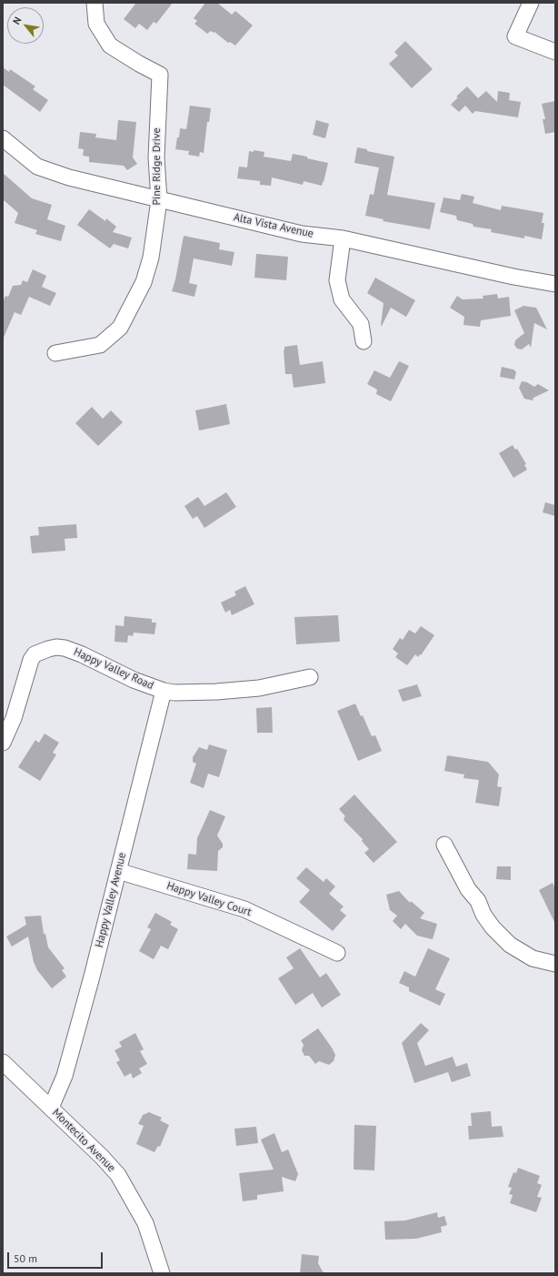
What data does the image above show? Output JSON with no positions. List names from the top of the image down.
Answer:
{
  "streets": {
    "street": [
      "Pine Ridge Drive",
      "Alta Vista Avenue",
      "Happy Valley Road",
      "Happy Valley Court",
      "Happy Valley Avenue",
      "Montecito Avenue"
    ]
  },
  "crossings": [
    ["Pine Ridge Drive", "Alta Vista Avenue"],
    ["Happy Valley Road", "Happy Valley Avenue"],
    ["Happy Valley Court", "Happy Valley Avenue"],
    ["Happy Valley Avenue", "Montecito Avenue"]
  ],
  "scale_bar": "50 m",
  "north": "top left"
}
